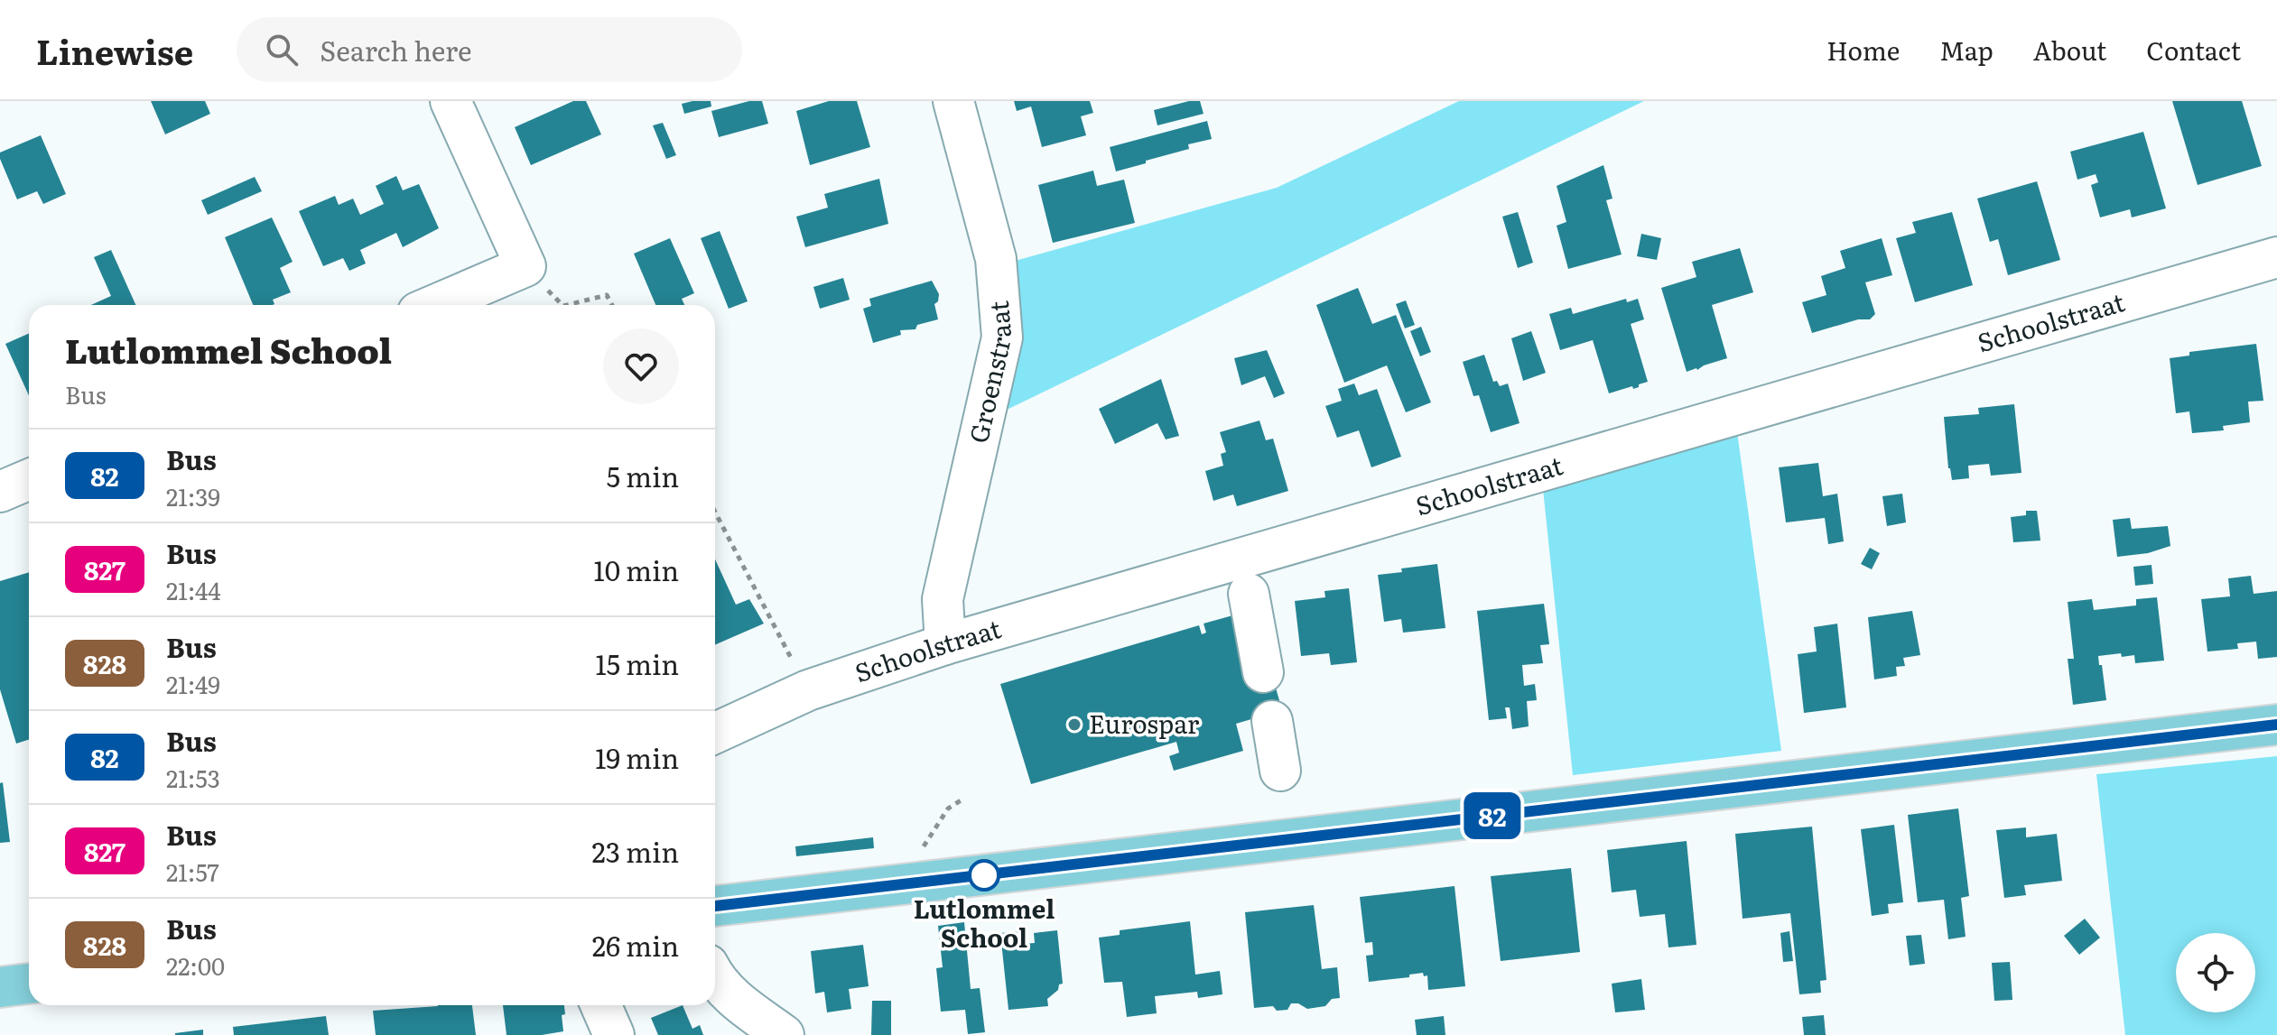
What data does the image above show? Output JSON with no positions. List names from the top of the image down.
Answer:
{
  "streets": {
    "street": ["Schoolstraat", "Groenstraat"]
  },
  "crossings": [
    ["Schoolstraat", "Groenstraat"]
  ],
  "places": ["Eurospar", "Lutlommel School"],
  "lines": ["bus line 82"],
  "page": {
    "header": "Linewise",
    "search": "Search here",
    "nav": [
      "Home",
      "Map",
      "About",
      "Contact"
    ],
    "on_map": "82",
    "heading": ["Lutlommel School", "Bus"],
    "list": [
      {
        "mark": "82",
        "name": "Bus",
        "note": "21:39",
        "value": "5 min"
      },
      {
        "mark": "827",
        "name": "Bus",
        "note": "21:44",
        "value": "10 min"
      },
      {
        "mark": "828",
        "name": "Bus",
        "note": "21:49",
        "value": "15 min"
      },
      {
        "mark": "82",
        "name": "Bus",
        "note": "21:53",
        "value": "19 min"
      },
      {
        "mark": "827",
        "name": "Bus",
        "note": "21:57",
        "value": "23 min"
      },
      {
        "mark": "828",
        "name": "Bus",
        "note": "22:00",
        "value": "26 min"
      }
    ]
  }
}
